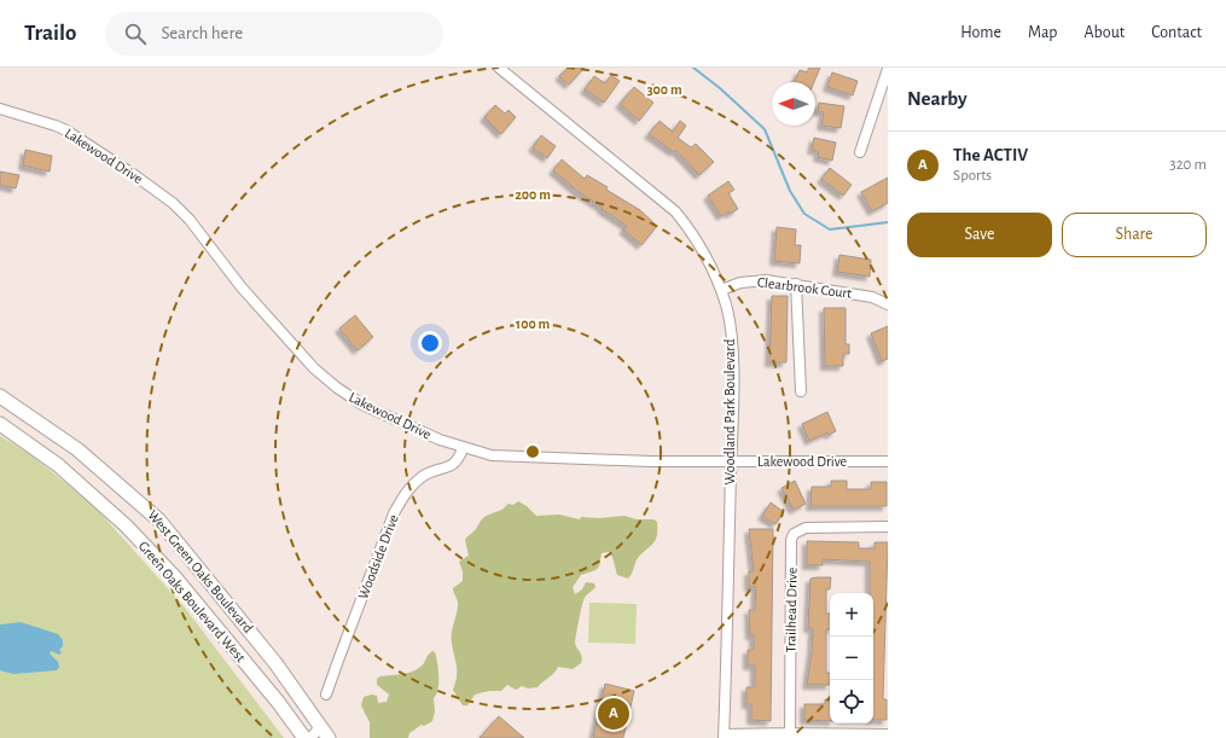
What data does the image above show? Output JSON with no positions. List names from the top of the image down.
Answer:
{
  "streets": {
    "main road": ["West Green Oaks Boulevard", "Green Oaks Boulevard West"],
    "street": [
      "Lakewood Drive",
      "Clearbrook Court",
      "Woodland Park Boulevard",
      "Woodside Drive",
      "Trailhead Drive"
    ]
  },
  "crossings": [
    ["Lakewood Drive", "Woodland Park Boulevard"],
    ["Lakewood Drive", "Woodside Drive"],
    ["Clearbrook Court", "Woodland Park Boulevard"]
  ],
  "north": "left",
  "page": {
    "header": "Trailo",
    "search": "Search here",
    "nav": [
      "Home",
      "Map",
      "About",
      "Contact"
    ],
    "heading": "Nearby",
    "list": [
      {
        "mark": "A",
        "name": "The ACTIV",
        "note": "Sports",
        "value": "320 m"
      }
    ],
    "buttons": ["Save", "Share"],
    "map_buttons": ["+", "−"],
    "pins": "A"
  },
  "rings": ["300 m", "200 m", "100 m"]
}
